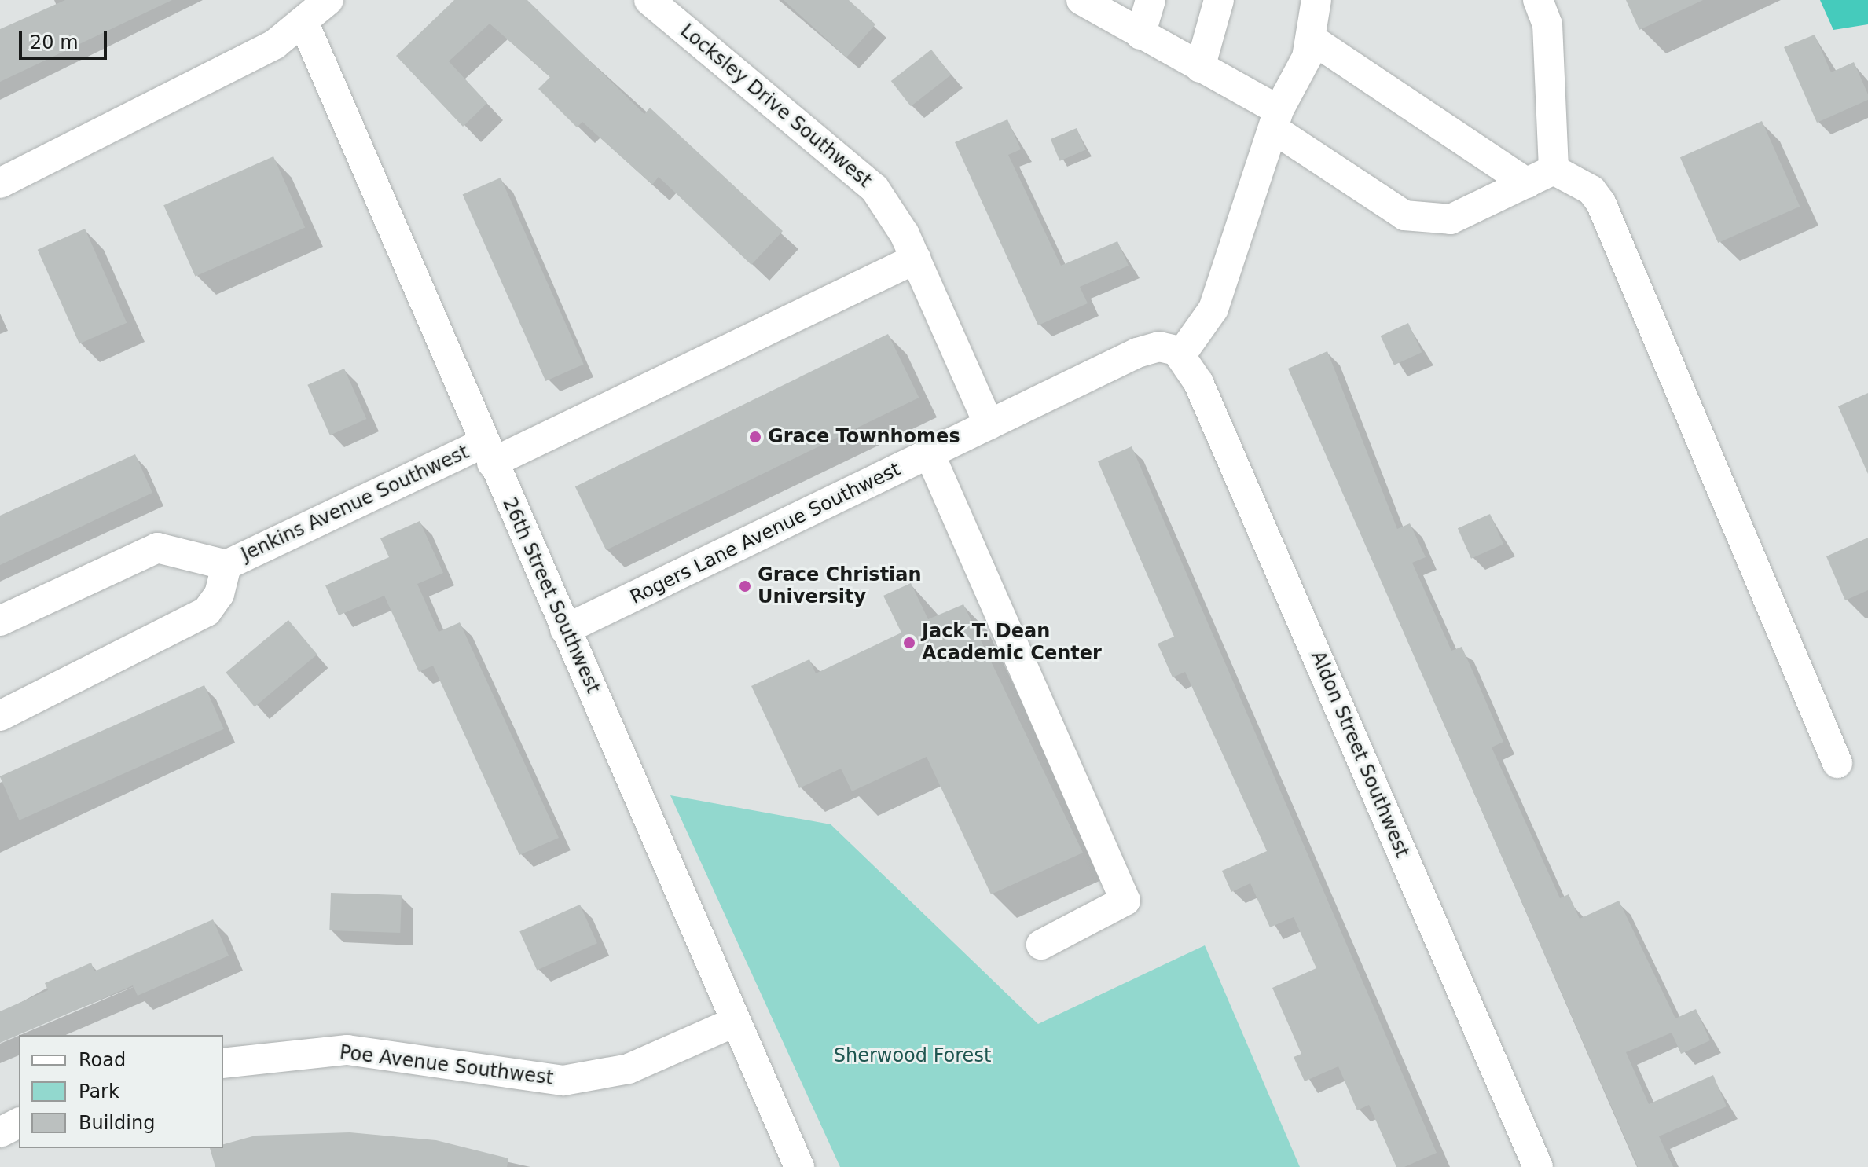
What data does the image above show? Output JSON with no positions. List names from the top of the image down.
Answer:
{
  "streets": {
    "street": [
      "Locksley Drive Southwest",
      "Jenkins Avenue Southwest",
      "Rogers Lane Avenue Southwest",
      "26th Street Southwest",
      "Aldon Street Southwest",
      "Poe Avenue Southwest"
    ]
  },
  "crossings": [
    ["Locksley Drive Southwest", "Jenkins Avenue Southwest"],
    ["Locksley Drive Southwest", "Rogers Lane Avenue Southwest"],
    ["Jenkins Avenue Southwest", "26th Street Southwest"],
    ["Rogers Lane Avenue Southwest", "26th Street Southwest"],
    ["Rogers Lane Avenue Southwest", "Aldon Street Southwest"],
    ["26th Street Southwest", "Poe Avenue Southwest"]
  ],
  "parks": ["Sherwood Forest"],
  "places": ["Grace Townhomes", "Grace Christian University", "Jack T. Dean Academic Center"],
  "legend": ["Road", "Park", "Building"],
  "scale_bar": "20 m"
}
